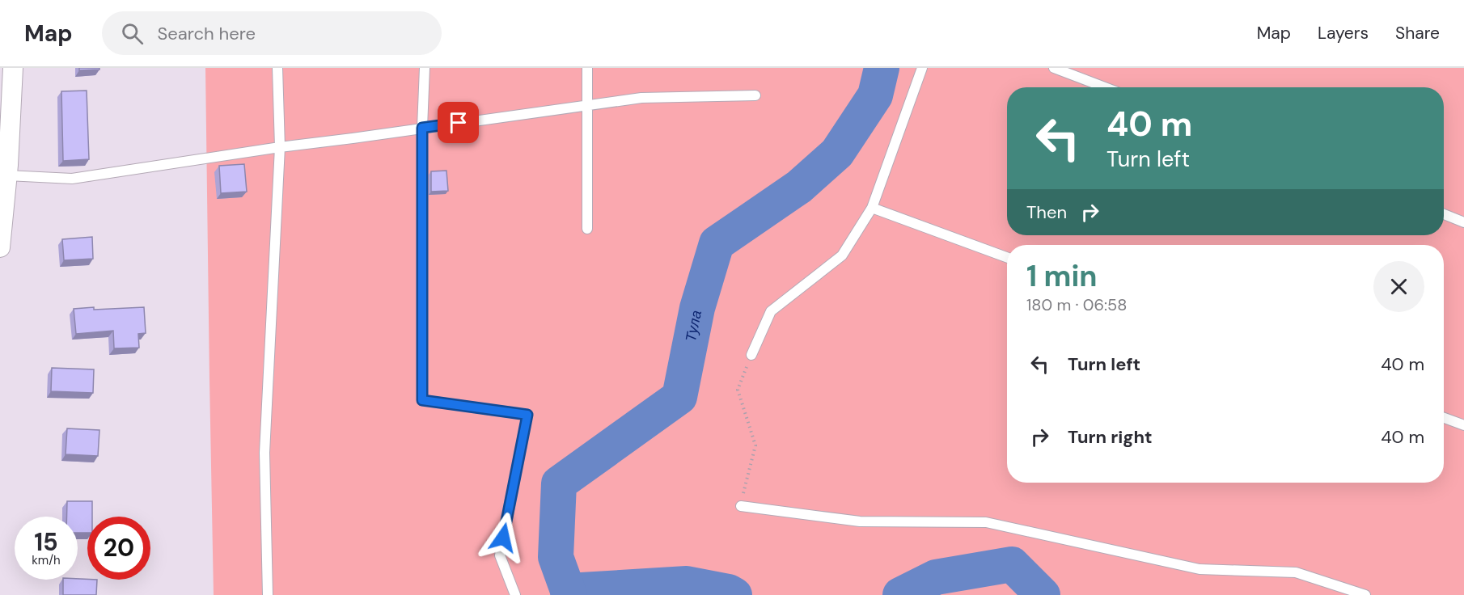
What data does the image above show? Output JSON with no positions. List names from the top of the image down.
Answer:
{
  "water": ["Тула"],
  "page": {
    "header": "Map",
    "search": "Search here",
    "nav": ["Map", "Layers", "Share"],
    "turn": ["40 m", "Turn left"],
    "then": "Then",
    "heading": ["1 min", "180 m · 06:58"],
    "list": [
      {
        "name": "Turn left",
        "value": "40 m"
      },
      {
        "name": "Turn right",
        "value": "40 m"
      }
    ],
    "speed": "15 km/h",
    "limit": "20"
  }
}
